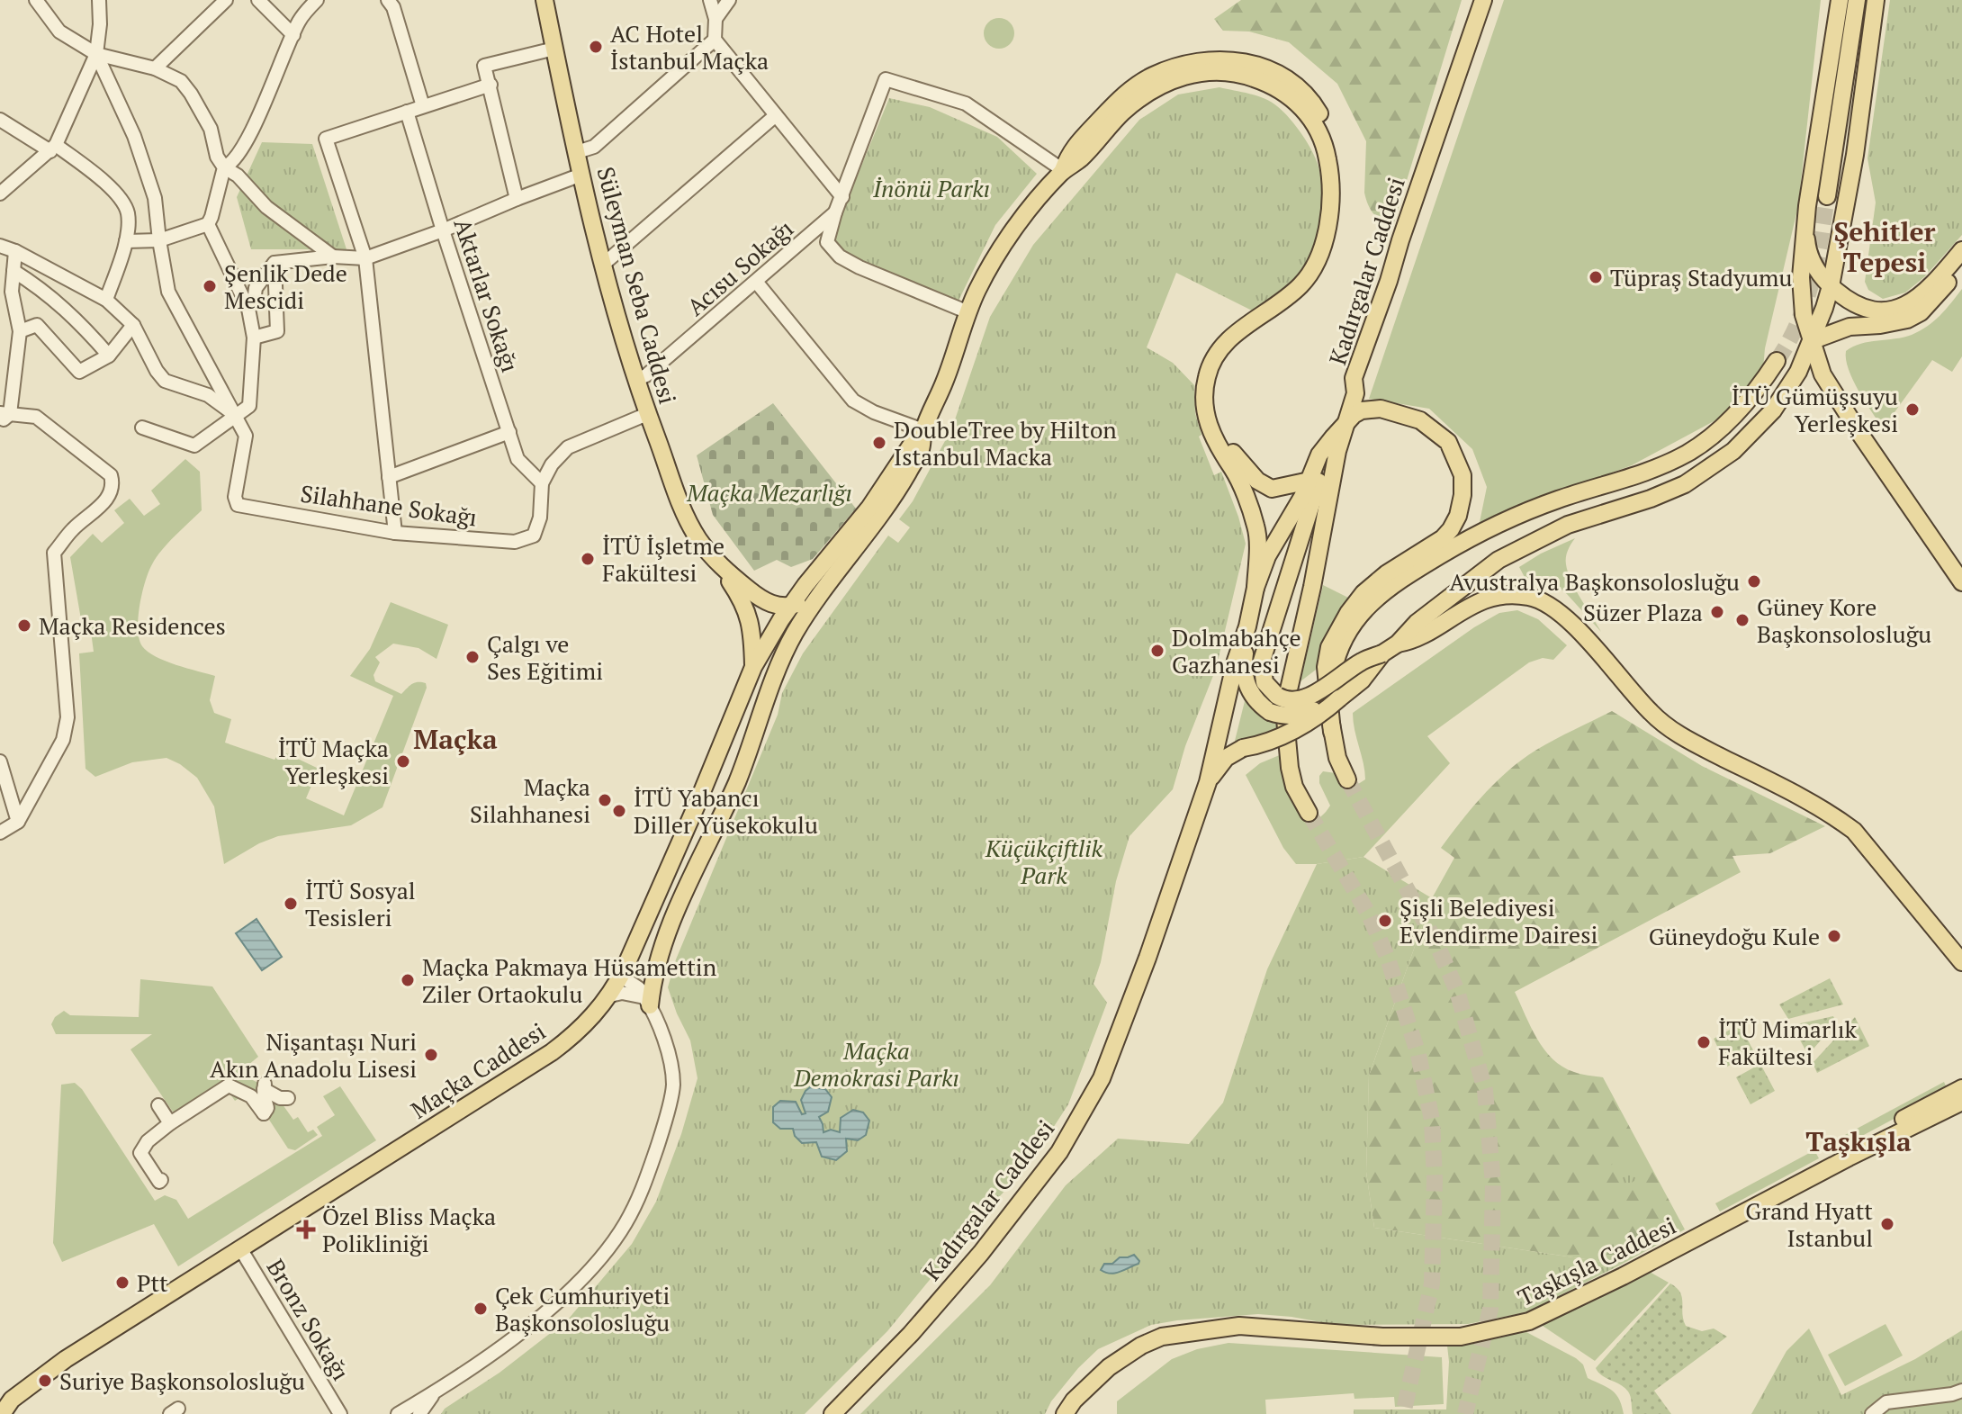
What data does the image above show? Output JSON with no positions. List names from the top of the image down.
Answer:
{
  "streets": {
    "main road": [
      "Kadırgalar Caddesi",
      "Süleyman Seba Caddesi",
      "Maçka Caddesi",
      "Taşkışla Caddesi"
    ],
    "street": [
      "Acısu Sokağı",
      "Aktarlar Sokağı",
      "Silahhane Sokağı",
      "Bronz Sokağı"
    ]
  },
  "crossings": [
    ["Acısu Sokağı", "Süleyman Seba Caddesi"],
    ["Süleyman Seba Caddesi", "Maçka Caddesi"],
    ["Aktarlar Sokağı", "Silahhane Sokağı"],
    ["Maçka Caddesi", "Bronz Sokağı"]
  ],
  "districts": ["Şehitler Tepesi", "Maçka", "Taşkışla"],
  "parks": [
    "İnönü Parkı",
    "Maçka Mezarlığı",
    "Küçükçiftlik Park",
    "Maçka Demokrasi Parkı"
  ],
  "places": {
    "other": [
      "AC Hotel İstanbul Maçka",
      "Tüpraş Stadyumu",
      "Şenlik Dede Mescidi",
      "İTÜ Gümüşsuyu Yerleşkesi",
      "DoubleTree by Hilton Istanbul Macka",
      "İTÜ İşletme Fakültesi",
      "Avustralya Başkonsolosluğu",
      "Süzer Plaza",
      "Güney Kore Başkonsolosluğu",
      "Maçka Residences",
      "Dolmabahçe Gazhanesi",
      "Çalgı ve Ses Eğitimi",
      "İTÜ Maçka Yerleşkesi",
      "Maçka Silahhanesi",
      "İTÜ Yabancı Diller Yüsekokulu",
      "İTÜ Sosyal Tesisleri",
      "Şişli Belediyesi Evlendirme Dairesi",
      "Güneydoğu Kule",
      "Maçka Pakmaya Hüsamettin Ziler Ortaokulu",
      "İTÜ Mimarlık Fakültesi",
      "Nişantaşı Nuri Akın Anadolu Lisesi",
      "Grand Hyatt Istanbul",
      "Ptt",
      "Çek Cumhuriyeti Başkonsolosluğu",
      "Suriye Başkonsolosluğu"
    ],
    "health": ["Özel Bliss Maçka Polikliniği"]
  }
}
